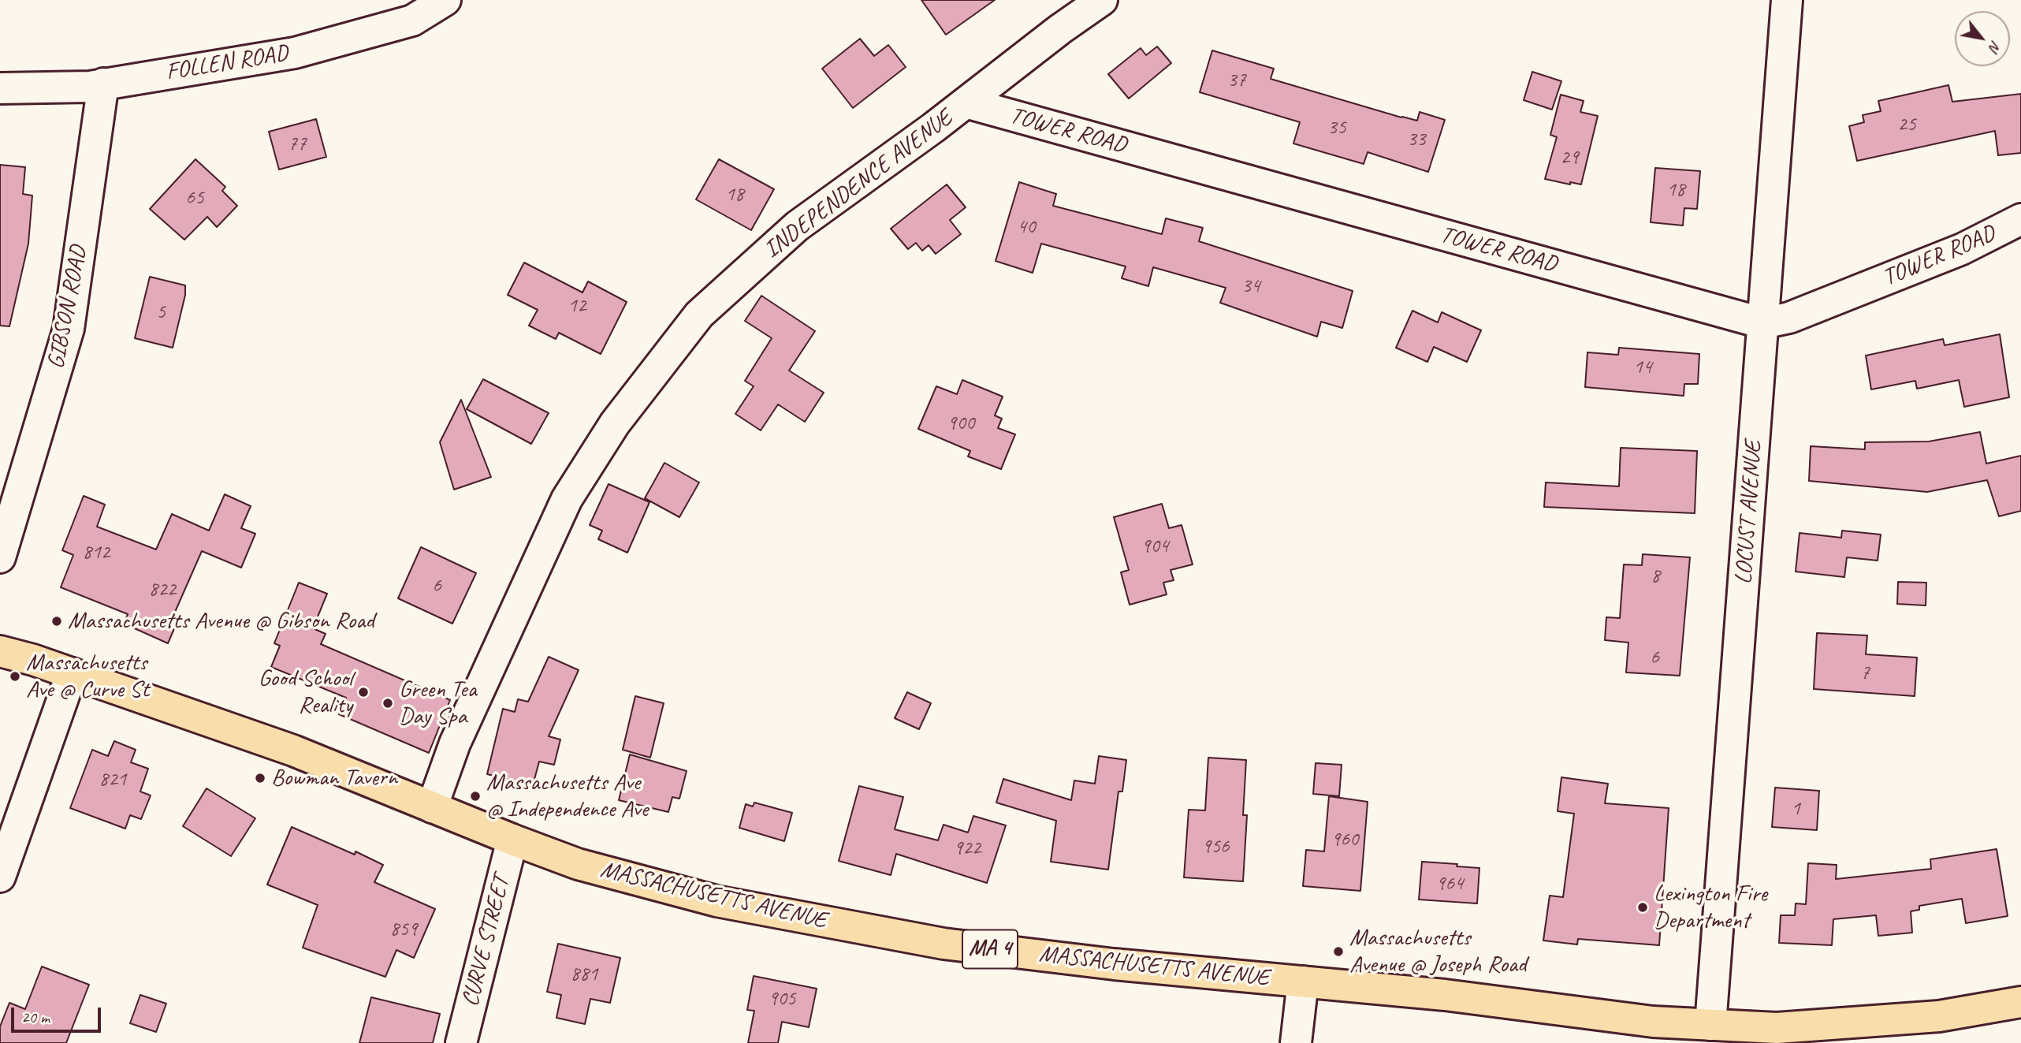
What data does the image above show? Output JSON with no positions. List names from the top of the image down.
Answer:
{
  "streets": {
    "main road": ["MASSACHUSETTS AVENUE", "MA 4"],
    "street": [
      "FOLLEN ROAD",
      "TOWER ROAD",
      "INDEPENDENCE AVENUE",
      "GIBSON ROAD",
      "LOCUST AVENUE",
      "CURVE STREET"
    ]
  },
  "crossings": [
    ["FOLLEN ROAD", "GIBSON ROAD"],
    ["TOWER ROAD", "INDEPENDENCE AVENUE"],
    ["TOWER ROAD", "LOCUST AVENUE"],
    ["INDEPENDENCE AVENUE", "MASSACHUSETTS AVENUE"],
    ["LOCUST AVENUE", "MASSACHUSETTS AVENUE"],
    ["MASSACHUSETTS AVENUE", "CURVE STREET"]
  ],
  "places": [
    "Massachusetts Avenue @ Gibson Road",
    "Massachusetts Ave @ Curve St",
    "Good School Reality",
    "Green Tea Day Spa",
    "Bowman Tavern",
    "Massachusetts Ave @ Independence Ave",
    "Lexington Fire Department",
    "Massachusetts Avenue @ Joseph Road"
  ],
  "house_numbers": [
    "37",
    "25",
    "35",
    "33",
    "77",
    "29",
    "18",
    "18",
    "65",
    "40",
    "34",
    "12",
    "5",
    "14",
    "900",
    "904",
    "812",
    "8",
    "6",
    "822",
    "6",
    "7",
    "821",
    "1",
    "960",
    "956",
    "922",
    "964",
    "859",
    "881",
    "905"
  ],
  "scale_bar": "20 m",
  "north": "bottom right"
}
